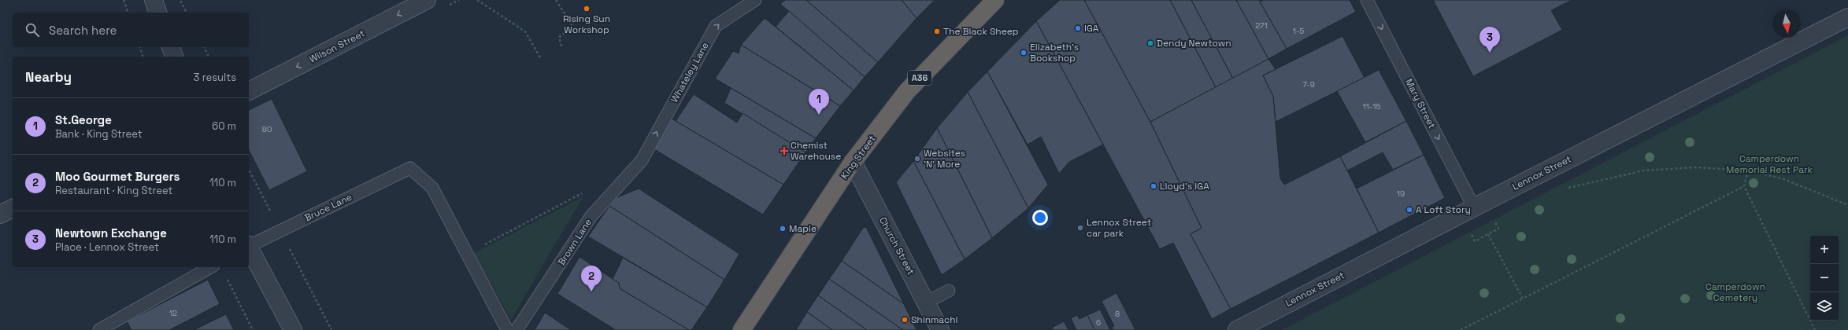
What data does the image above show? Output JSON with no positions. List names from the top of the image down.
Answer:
{
  "streets": {
    "highway": ["A36", "King Street"],
    "street": ["Wilson Street", "Lennox Street", "Church Street"],
    "lane": [
      "Whateley Lane",
      "Mary Street",
      "Bruce Lane",
      "Brown Lane"
    ]
  },
  "crossings": [
    ["Whateley Lane", "Brown Lane"],
    ["Mary Street", "Lennox Street"],
    ["King Street", "Church Street"]
  ],
  "one_way": ["Wilson Street", "Whateley Lane", "Mary Street"],
  "parks": ["Camperdown Memorial Rest Park", "Camperdown Cemetery"],
  "places": {
    "other": [
      "Rising Sun Workshop",
      "IGA",
      "The Black Sheep",
      "Dendy Newtown",
      "Elizabeth's Bookshop",
      "Websites 'N' More",
      "Lloyd's IGA",
      "A Loft Story",
      "Lennox Street car park",
      "Maple",
      "Shinmachi"
    ],
    "health": ["Chemist Warehouse"]
  },
  "house_numbers": [
    "271",
    "1-5",
    "7-9",
    "11-15",
    "80",
    "19",
    "12",
    "8",
    "6"
  ],
  "north": "bottom",
  "page": {
    "search": "Search here",
    "pins": ["3", "1", "2"],
    "heading": ["Nearby", "3 results"],
    "list": [
      {
        "mark": "1",
        "name": "St.George",
        "note": "Bank · King Street",
        "value": "60 m"
      },
      {
        "mark": "2",
        "name": "Moo Gourmet Burgers",
        "note": "Restaurant · King Street",
        "value": "110 m"
      },
      {
        "mark": "3",
        "name": "Newtown Exchange",
        "note": "Place · Lennox Street",
        "value": "110 m"
      }
    ],
    "map_buttons": ["+", "−"]
  }
}
